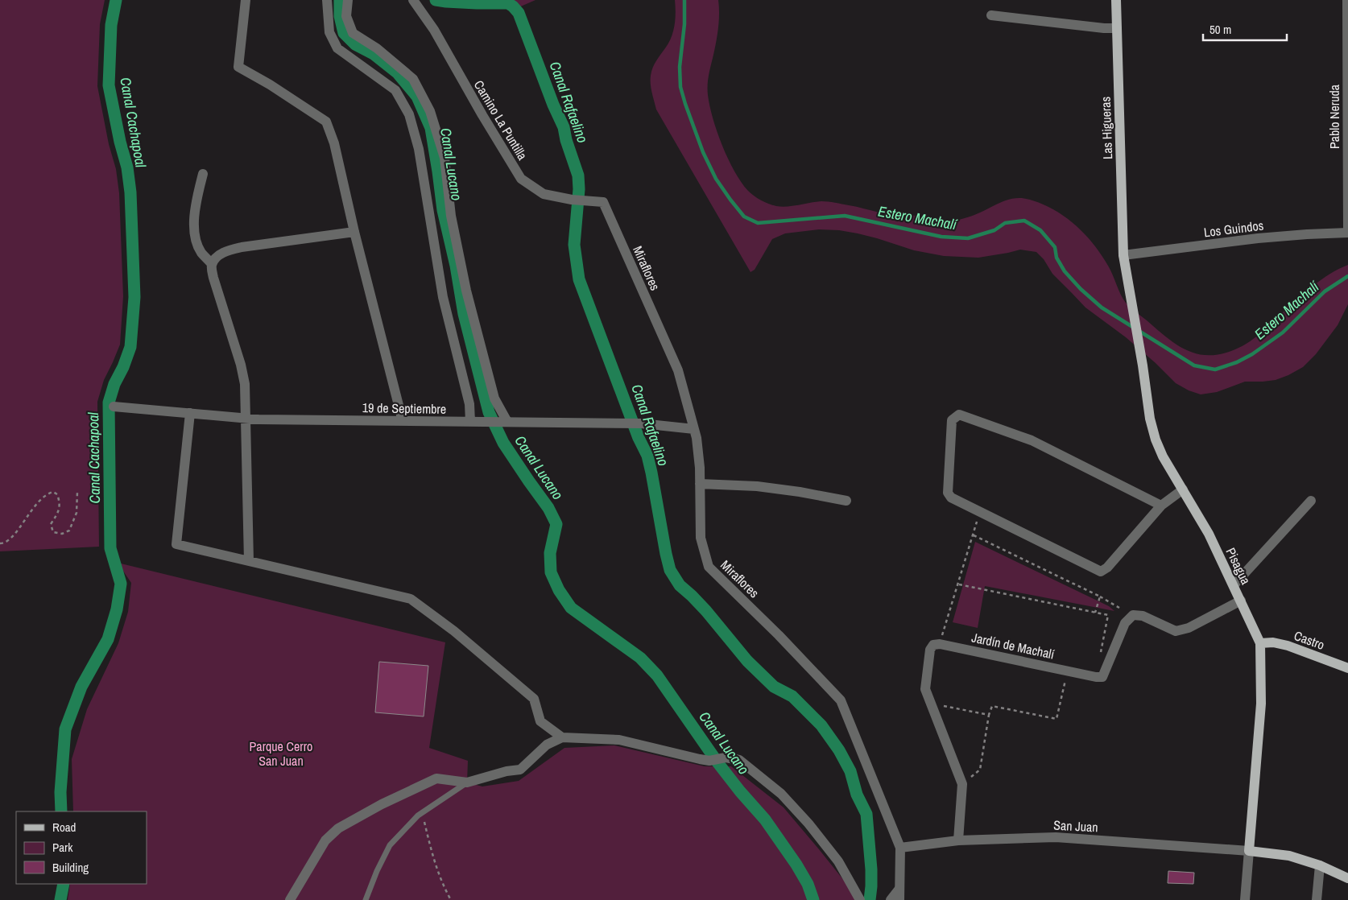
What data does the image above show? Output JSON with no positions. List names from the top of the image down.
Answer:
{
  "streets": {
    "main road": ["Las Higueras", "Pisagua", "Castro"],
    "street": [
      "Pablo Neruda",
      "Camino La Puntilla",
      "Los Guindos",
      "Miraflores",
      "19 de Septiembre",
      "Jardín de Machalí",
      "San Juan"
    ]
  },
  "crossings": [
    ["Pablo Neruda", "Los Guindos"],
    ["Camino La Puntilla", "Miraflores"],
    ["Las Higueras", "Los Guindos"],
    ["Las Higueras", "Pisagua"],
    ["Los Guindos", "Pisagua"],
    ["Miraflores", "19 de Septiembre"],
    ["Miraflores", "San Juan"],
    ["Pisagua", "Castro"],
    ["Pisagua", "Jardín de Machalí"],
    ["Pisagua", "San Juan"]
  ],
  "water": [
    "Canal Rafaelino",
    "Canal Cachapoal",
    "Canal Lucano",
    "Estero Machalí"
  ],
  "parks": ["Parque Cerro San Juan"],
  "legend": ["Road", "Park", "Building"],
  "scale_bar": "50 m"
}
